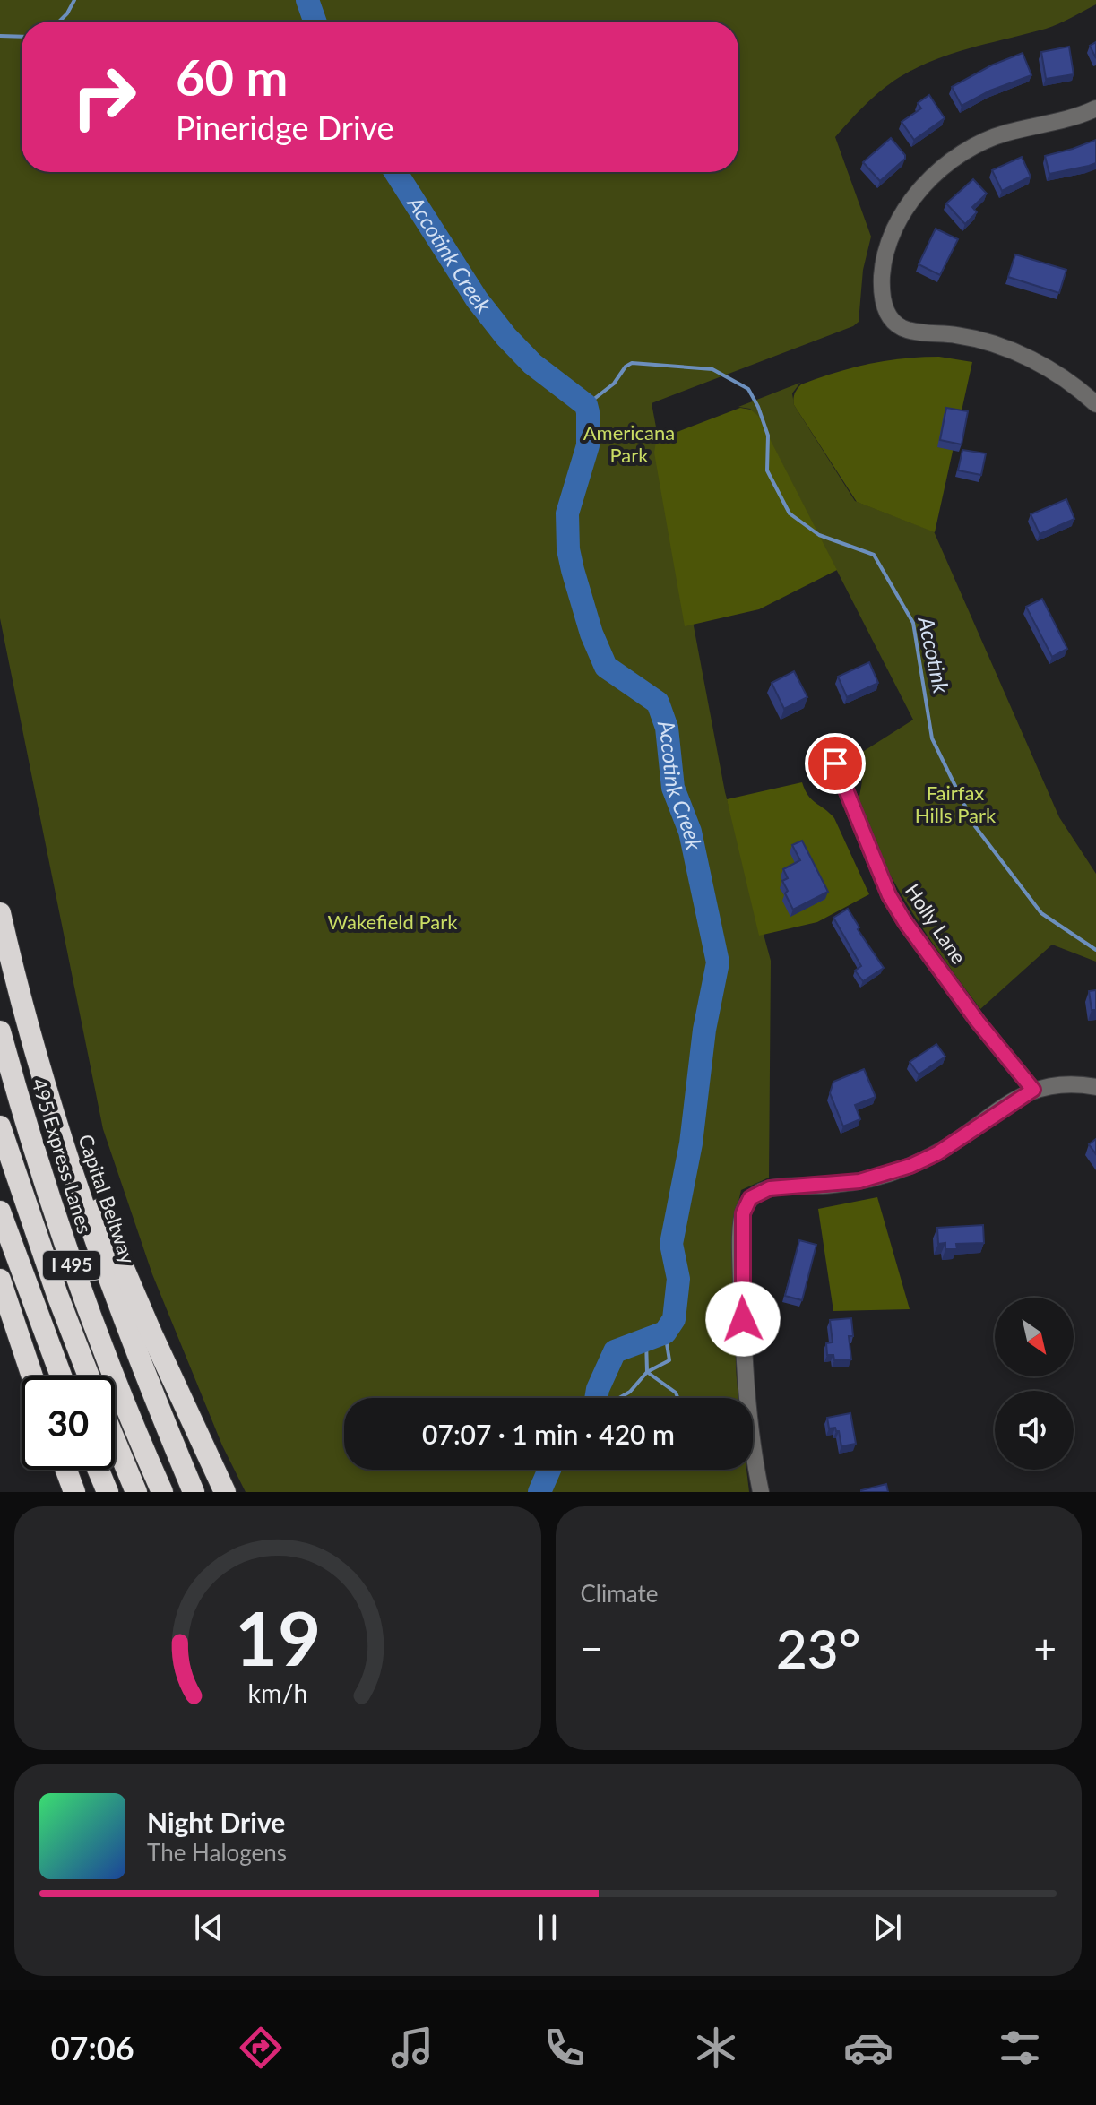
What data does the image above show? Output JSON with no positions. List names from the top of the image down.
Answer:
{
  "streets": {
    "highway": ["495 Express Lanes", "Capital Beltway", "I 495"],
    "street": ["Holly Lane"]
  },
  "water": ["Accotink Creek", "Accotink"],
  "parks": ["Americana Park", "Fairfax Hills Park", "Wakefield Park"],
  "north": "bottom right",
  "page": {
    "turn": ["60 m", "Pineridge Drive"],
    "limit": "30",
    "trip": "07:07 · 1 min · 420 m",
    "tile": "Climate",
    "heat": ["−", "23°", "+"],
    "song": ["Night Drive", "The Halogens"],
    "tabs": "07:06",
    "gauge": ["19", "km/h"]
  }
}
